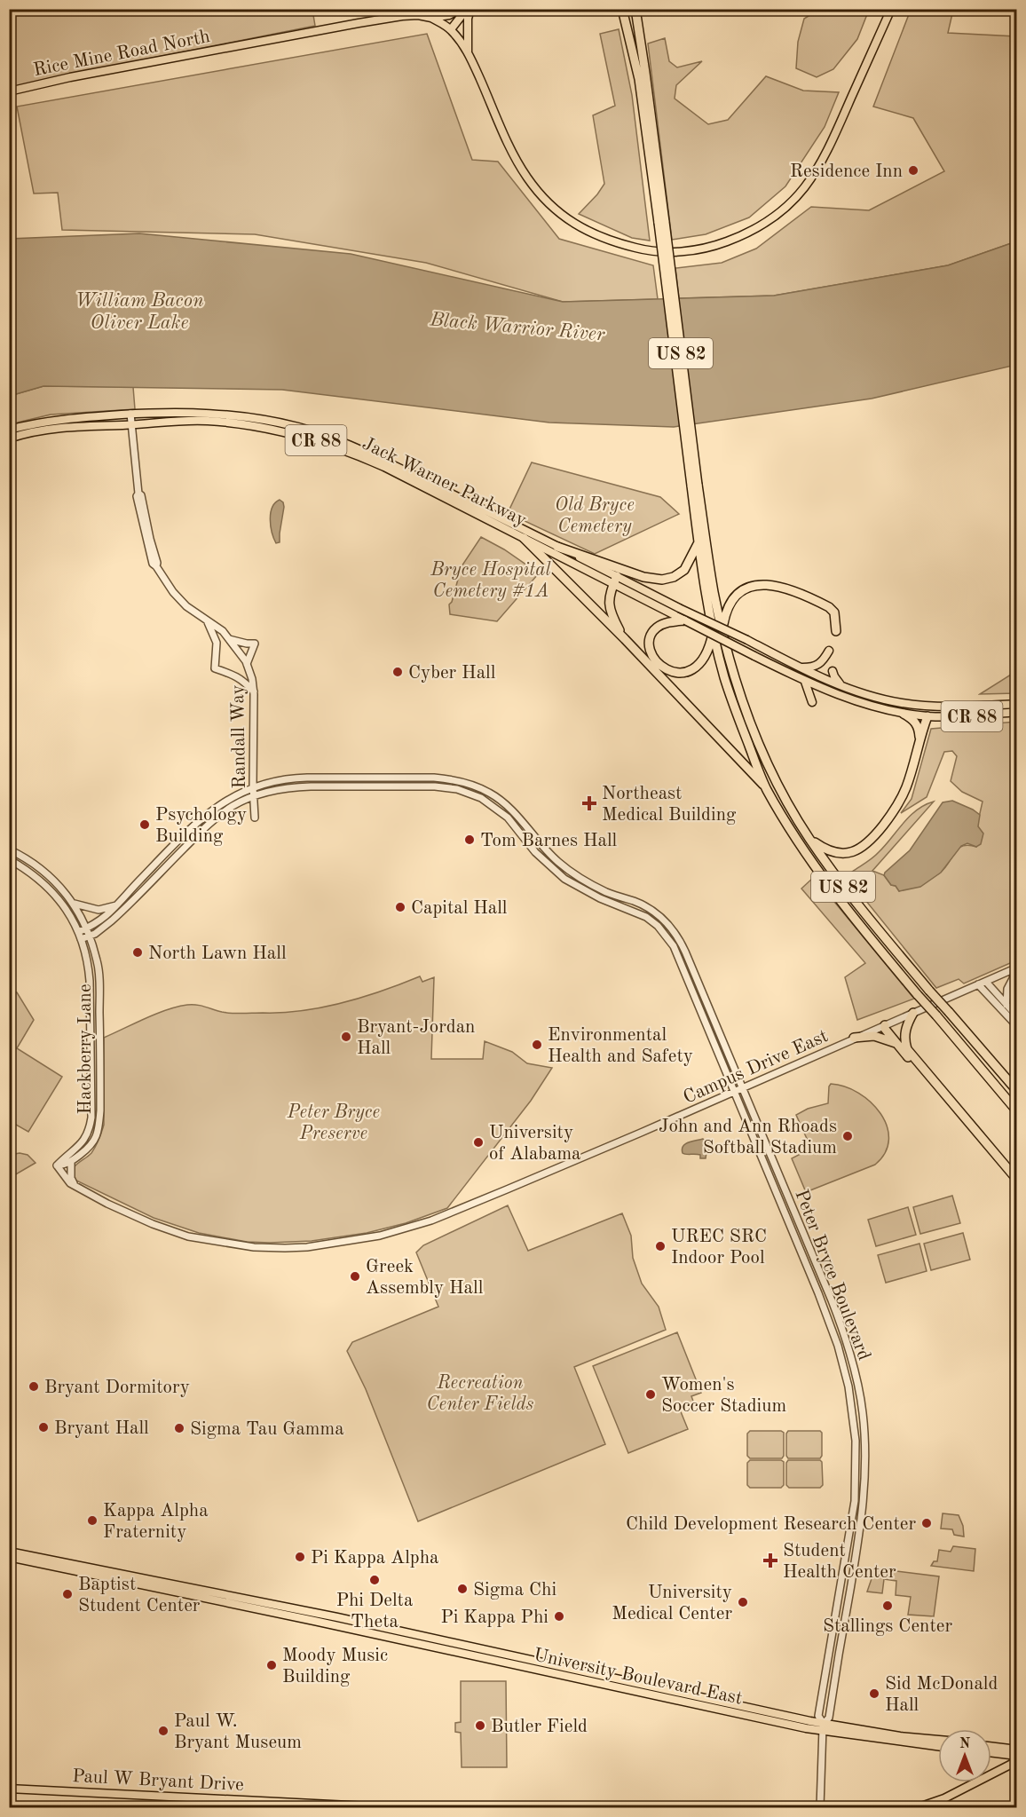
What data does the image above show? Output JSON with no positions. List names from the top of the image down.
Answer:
{
  "streets": {
    "highway": ["US 82"],
    "main road": [
      "Rice Mine Road North",
      "CR 88",
      "Jack Warner Parkway",
      "University Boulevard East",
      "Paul W Bryant Drive"
    ],
    "street": [
      "Randall Way",
      "Hackberry Lane",
      "Campus Drive East",
      "Peter Bryce Boulevard"
    ]
  },
  "crossings": [
    ["CR 88", "Jack Warner Parkway"],
    ["Jack Warner Parkway", "Randall Way"],
    ["Randall Way", "Peter Bryce Boulevard"],
    ["Hackberry Lane", "Campus Drive East"],
    ["Hackberry Lane", "Peter Bryce Boulevard"],
    ["Campus Drive East", "Peter Bryce Boulevard"],
    ["Peter Bryce Boulevard", "University Boulevard East"]
  ],
  "water": ["William Bacon Oliver Lake", "Black Warrior River"],
  "parks": [
    "Old Bryce Cemetery",
    "Bryce Hospital Cemetery #1A",
    "Peter Bryce Preserve",
    "Recreation Center Fields"
  ],
  "places": {
    "other": [
      "Residence Inn",
      "Cyber Hall",
      "Psychology Building",
      "Tom Barnes Hall",
      "Capital Hall",
      "North Lawn Hall",
      "Bryant-Jordan Hall",
      "Environmental Health and Safety",
      "John and Ann Rhoads Softball Stadium",
      "University of Alabama",
      "UREC SRC Indoor Pool",
      "Greek Assembly Hall",
      "Bryant Dormitory",
      "Women's Soccer Stadium",
      "Bryant Hall",
      "Sigma Tau Gamma",
      "Kappa Alpha Fraternity",
      "Child Development Research Center",
      "Pi Kappa Alpha",
      "Phi Delta Theta",
      "Sigma Chi",
      "Baptist Student Center",
      "University Medical Center",
      "Stallings Center",
      "Pi Kappa Phi",
      "Moody Music Building",
      "Sid McDonald Hall",
      "Butler Field",
      "Paul W. Bryant Museum"
    ],
    "health": ["Northeast Medical Building", "Student Health Center"]
  },
  "north": "top"
}
